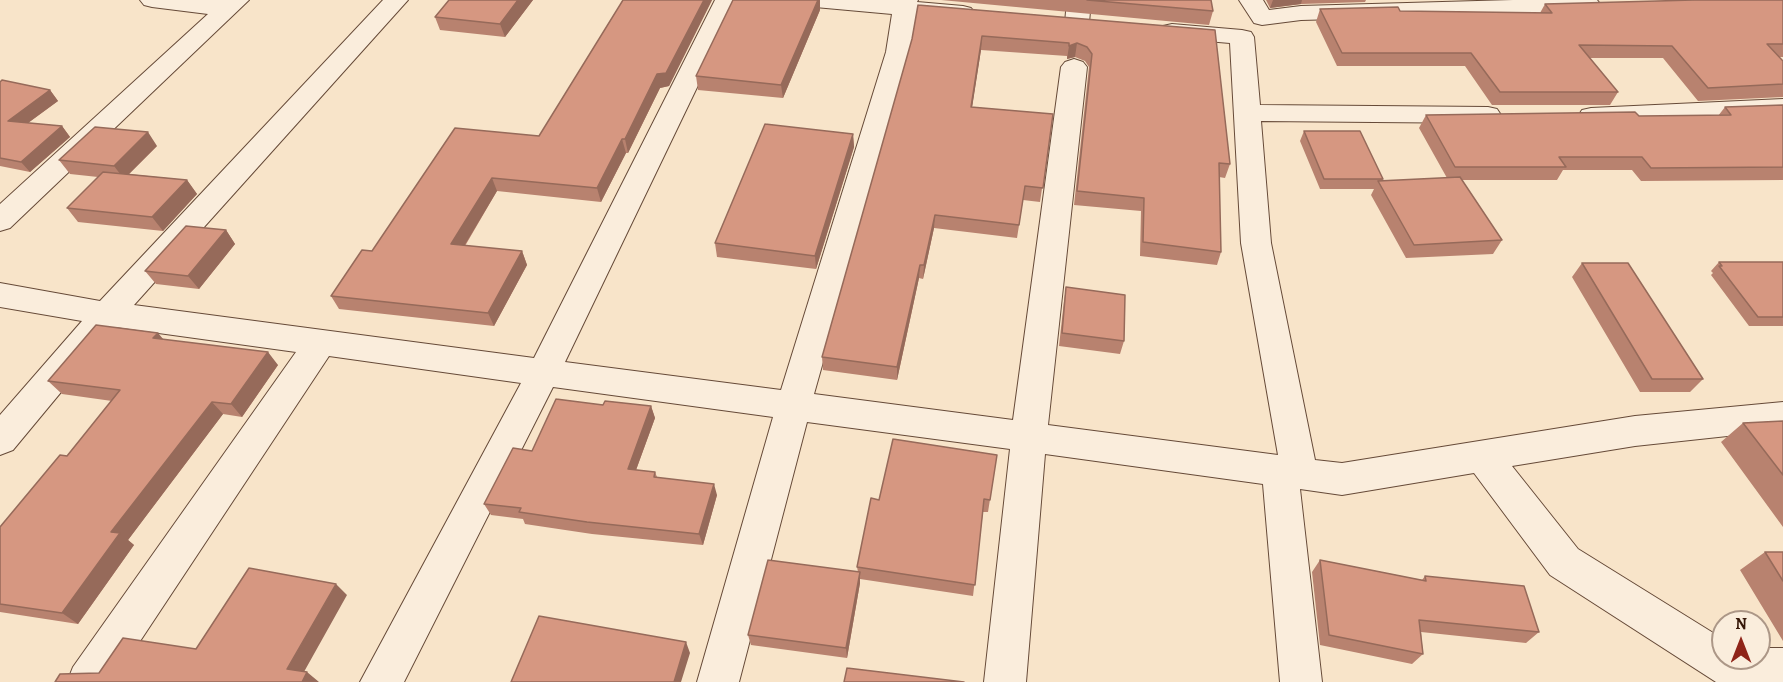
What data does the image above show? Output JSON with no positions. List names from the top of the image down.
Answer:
{
  "north": "top"
}
